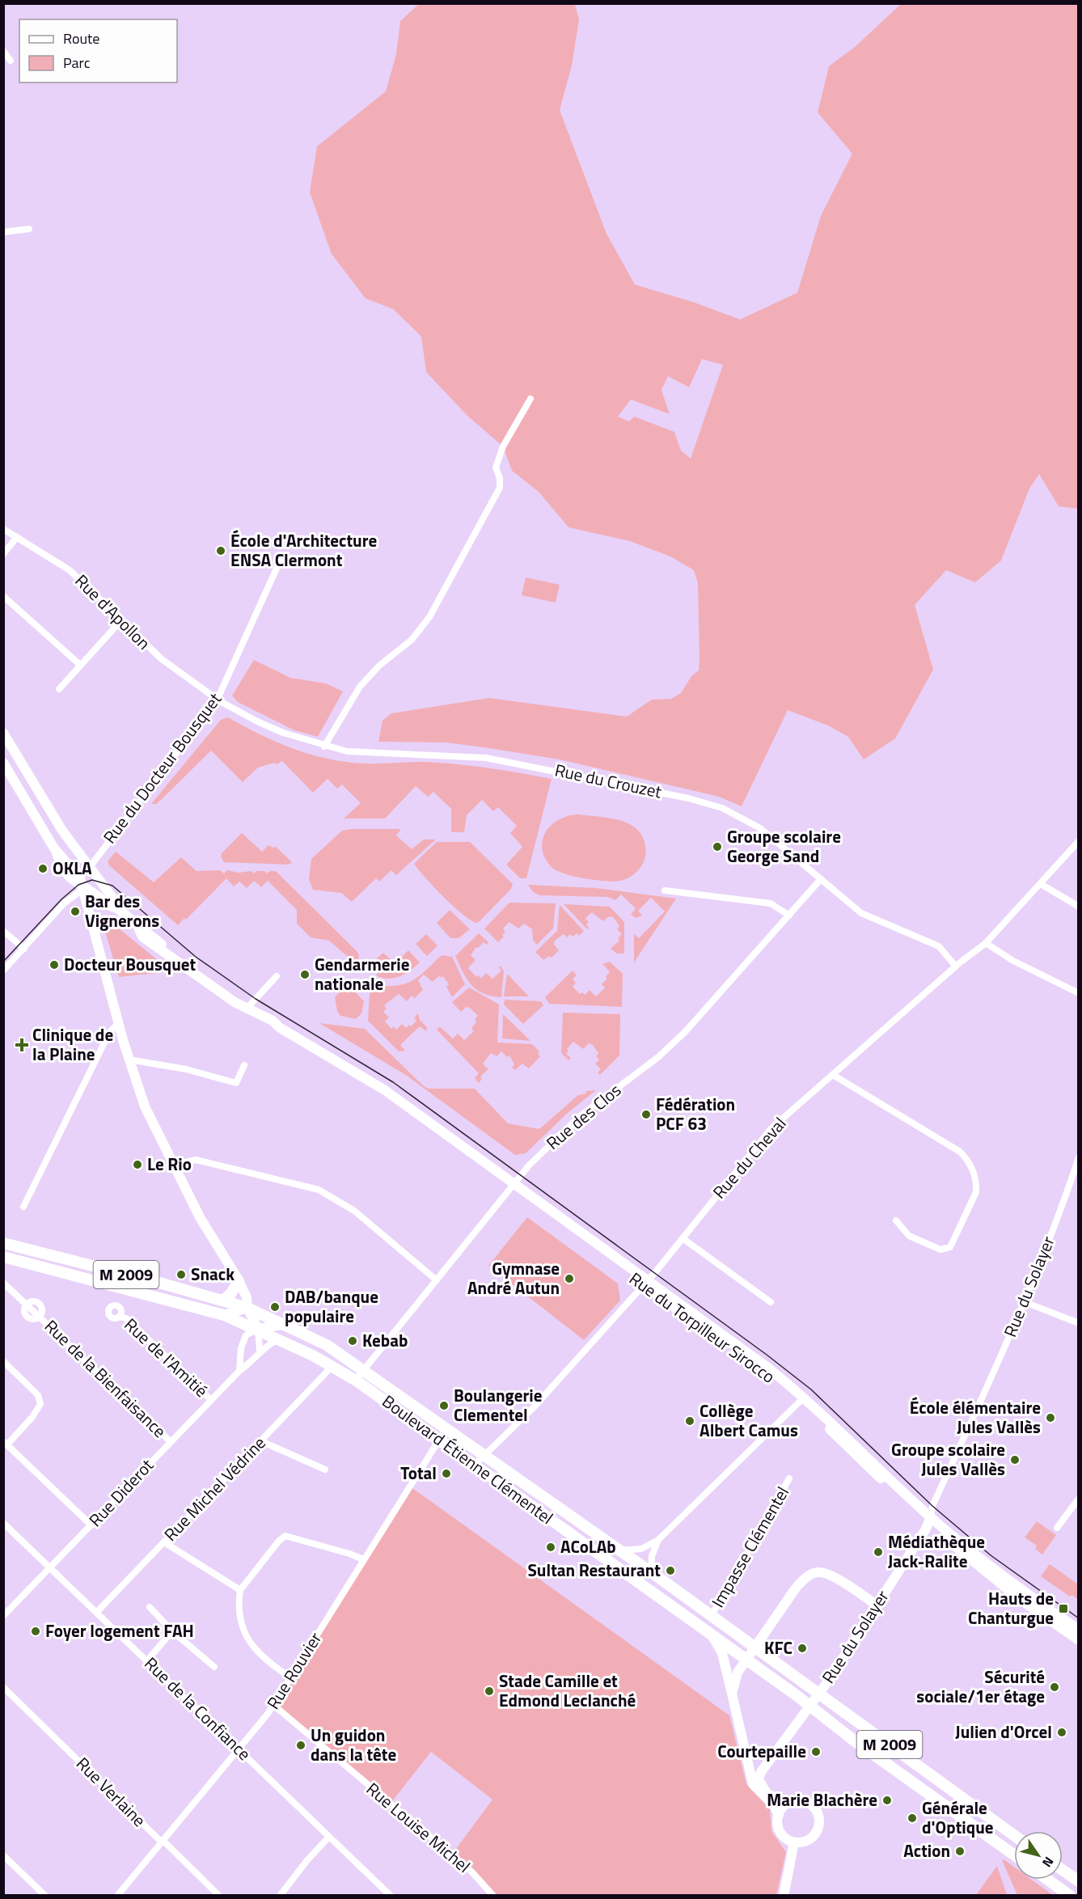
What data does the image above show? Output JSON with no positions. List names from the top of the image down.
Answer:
{
  "streets": {
    "main road": ["M 2009", "Boulevard Étienne Clémentel"],
    "street": [
      "Rue d'Apollon",
      "Rue du Docteur Bousquet",
      "Rue du Crouzet",
      "Rue des Clos",
      "Rue du Cheval",
      "Rue du Solayer",
      "Rue du Torpilleur Sirocco",
      "Rue de l'Amitié",
      "Rue de la Bienfaisance",
      "Rue Michel Védrine",
      "Rue Diderot",
      "Impasse Clémentel",
      "Rue Rouvier",
      "Rue de la Confiance",
      "Rue Verlaine",
      "Rue Louise Michel"
    ]
  },
  "crossings": [
    ["Rue d'Apollon", "Rue du Docteur Bousquet"],
    ["Rue d'Apollon", "Rue du Crouzet"],
    ["Rue du Docteur Bousquet", "Rue du Crouzet"],
    ["Rue du Docteur Bousquet", "Rue du Torpilleur Sirocco"],
    ["Rue du Crouzet", "Rue des Clos"],
    ["Rue du Crouzet", "Rue du Cheval"],
    ["Rue des Clos", "Rue du Torpilleur Sirocco"],
    ["Rue des Clos", "Boulevard Étienne Clémentel"],
    ["Rue du Cheval", "Rue du Torpilleur Sirocco"],
    ["Rue du Cheval", "Boulevard Étienne Clémentel"],
    ["Rue du Solayer", "Rue du Torpilleur Sirocco"],
    ["Rue du Solayer", "Boulevard Étienne Clémentel"],
    ["Rue de l'Amitié", "Rue Diderot"],
    ["Rue de la Bienfaisance", "Rue Diderot"],
    ["Boulevard Étienne Clémentel", "Rue Michel Védrine"],
    ["Boulevard Étienne Clémentel", "Rue Diderot"],
    ["Boulevard Étienne Clémentel", "Impasse Clémentel"],
    ["Boulevard Étienne Clémentel", "Rue Rouvier"],
    ["Rue Michel Védrine", "Rue de la Confiance"],
    ["Rue Diderot", "Rue de la Confiance"],
    ["Rue Rouvier", "Rue de la Confiance"],
    ["Rue Rouvier", "Rue Verlaine"],
    ["Rue Rouvier", "Rue Louise Michel"]
  ],
  "places": {
    "other": [
      "École d'Architecture ENSA Clermont",
      "Groupe scolaire George Sand",
      "OKLA",
      "Bar des Vignerons",
      "Docteur Bousquet",
      "Gendarmerie nationale",
      "Fédération PCF 63",
      "Le Rio",
      "Snack",
      "Gymnase André Autun",
      "DAB/banque populaire",
      "Kebab",
      "Boulangerie Clementel",
      "École élémentaire Jules Vallès",
      "Collège Albert Camus",
      "Groupe scolaire Jules Vallès",
      "Total",
      "ACoLAb",
      "Médiathèque Jack-Ralite",
      "Sultan Restaurant",
      "Foyer logement FAH",
      "KFC",
      "Sécurité sociale/1er étage",
      "Stade Camille et Edmond Leclanché",
      "Julien d'Orcel",
      "Un guidon dans la tête",
      "Courtepaille",
      "Marie Blachère",
      "Générale d'Optique",
      "Action"
    ],
    "health": ["Clinique de la Plaine"],
    "transit": ["Hauts de Chanturgue"]
  },
  "legend": ["Route", "Parc"],
  "north": "bottom right"
}
